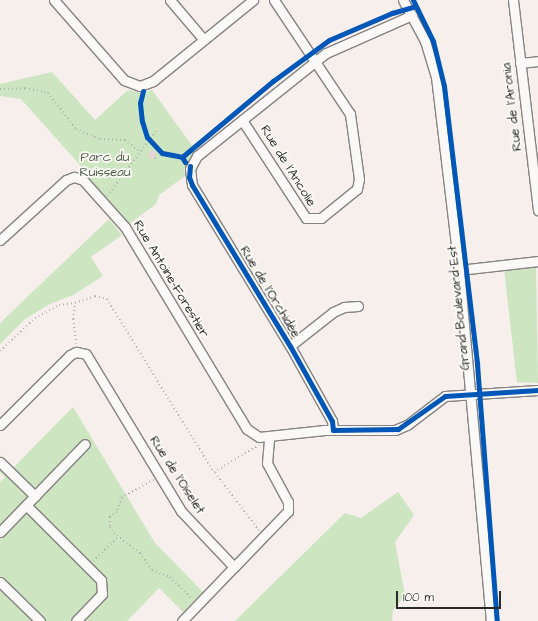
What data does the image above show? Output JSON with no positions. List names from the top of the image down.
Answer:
{
  "streets": {
    "street": [
      "Rue de l'Aronia",
      "Rue de l'Ancolie",
      "Rue Antoine-Forestier",
      "Rue de l'Orchidée",
      "Grand Boulevard Est",
      "Rue de l'Oiselet"
    ]
  },
  "crossings": [
    ["Rue de l'Ancolie", "Rue de l'Orchidée"],
    ["Rue de l'Orchidée", "Grand Boulevard Est"]
  ],
  "parks": ["Parc du Ruisseau"],
  "scale_bar": "100 m"
}
